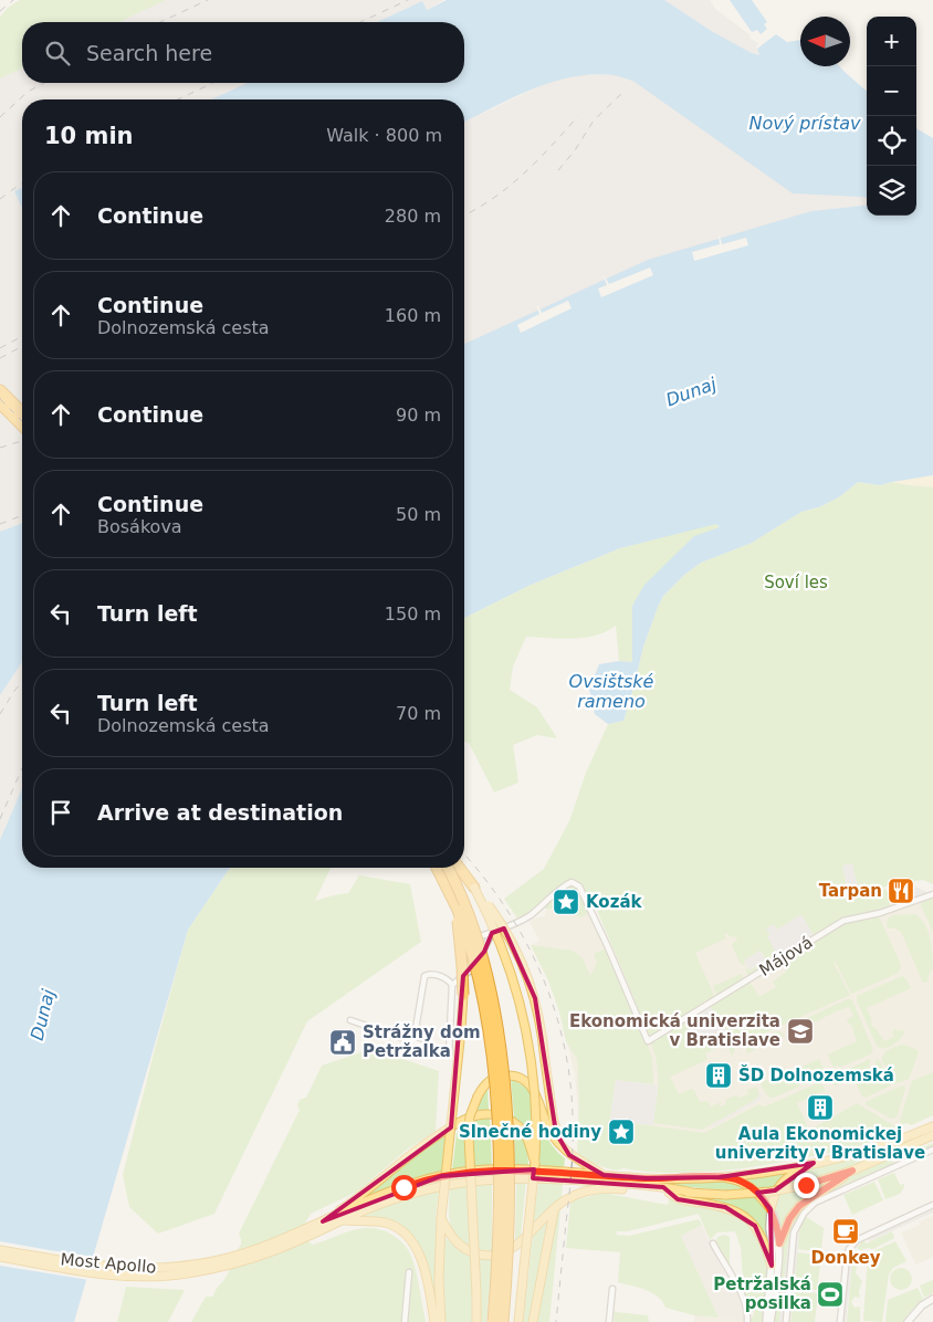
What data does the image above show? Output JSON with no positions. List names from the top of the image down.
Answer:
{
  "streets": {
    "main road": ["Most Apollo"],
    "street": ["Májová"]
  },
  "water": ["Nový prístav", "Dunaj", "Ovsištské rameno"],
  "parks": ["Soví les"],
  "places": {
    "restaurant": ["Tarpan"],
    "place": ["Kozák", "Slnečné hodiny"],
    "school or university": ["Ekonomická univerzita v Bratislave"],
    "public building": ["Strážny dom Petržalka"],
    "building": ["ŠD Dolnozemská", "Aula Ekonomickej univerzity v Bratislave"],
    "cafe": ["Donkey"],
    "sports": ["Petržalská posilka"]
  },
  "north": "left",
  "page": {
    "map_buttons": ["+", "−"],
    "search": "Search here",
    "heading": ["10 min", "Walk · 800 m"],
    "list": [
      ["Continue", "280 m"],
      ["Continue", "Dolnozemská cesta", "160 m"],
      ["Continue", "90 m"],
      ["Continue", "Bosákova", "50 m"],
      ["Turn left", "150 m"],
      ["Turn left", "Dolnozemská cesta", "70 m"],
      "Arrive at destination"
    ]
  }
}
